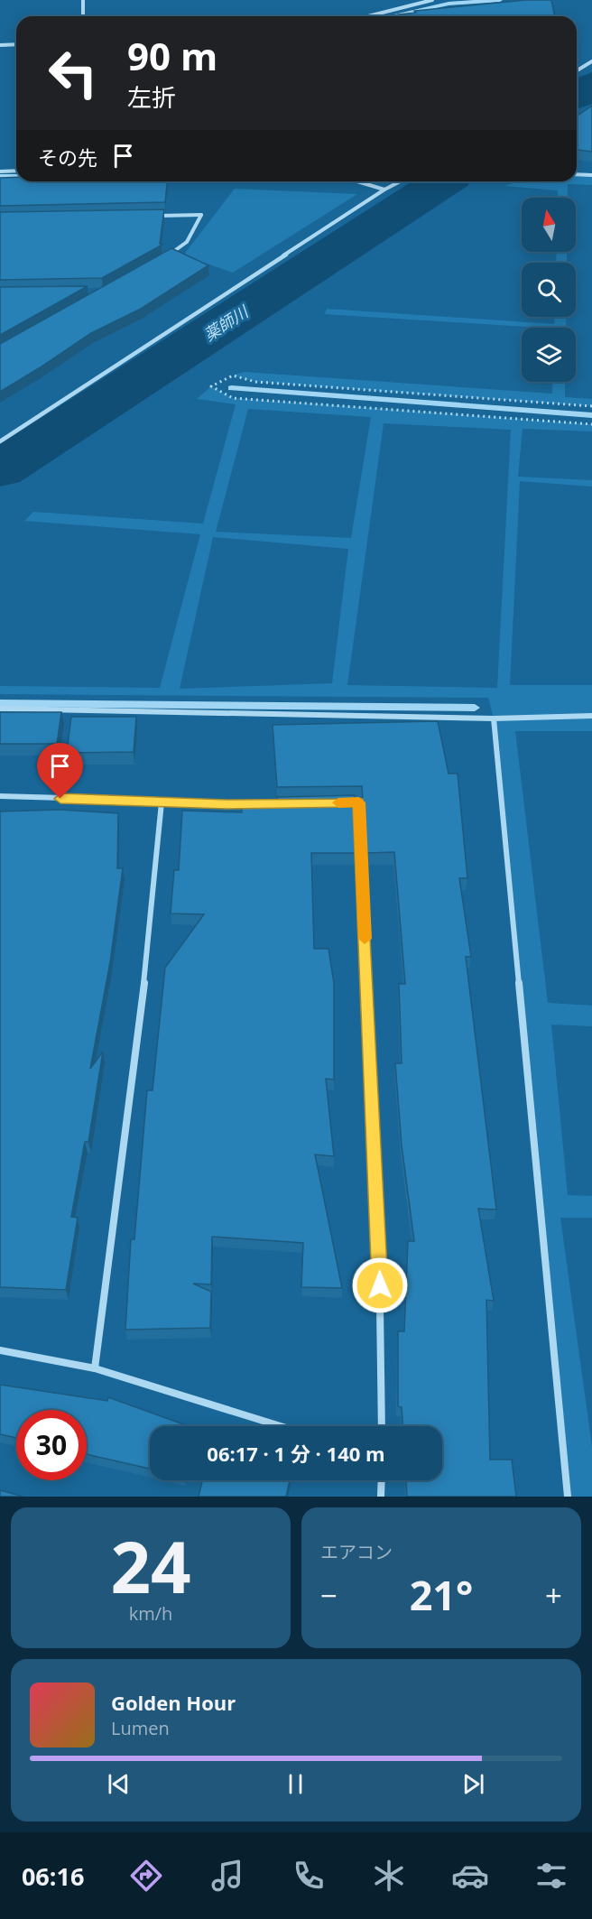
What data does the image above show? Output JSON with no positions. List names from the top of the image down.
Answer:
{
  "water": ["薬師川"],
  "north": "top",
  "page": {
    "turn": ["90 m", "左折"],
    "then": "その先",
    "limit": "30",
    "trip": "06:17 · 1 分 · 140 m",
    "tile": [
      ["24", "km/h"],
      "エアコン"
    ],
    "heat": ["−", "21°", "+"],
    "song": ["Golden Hour", "Lumen"],
    "tabs": "06:16"
  }
}
